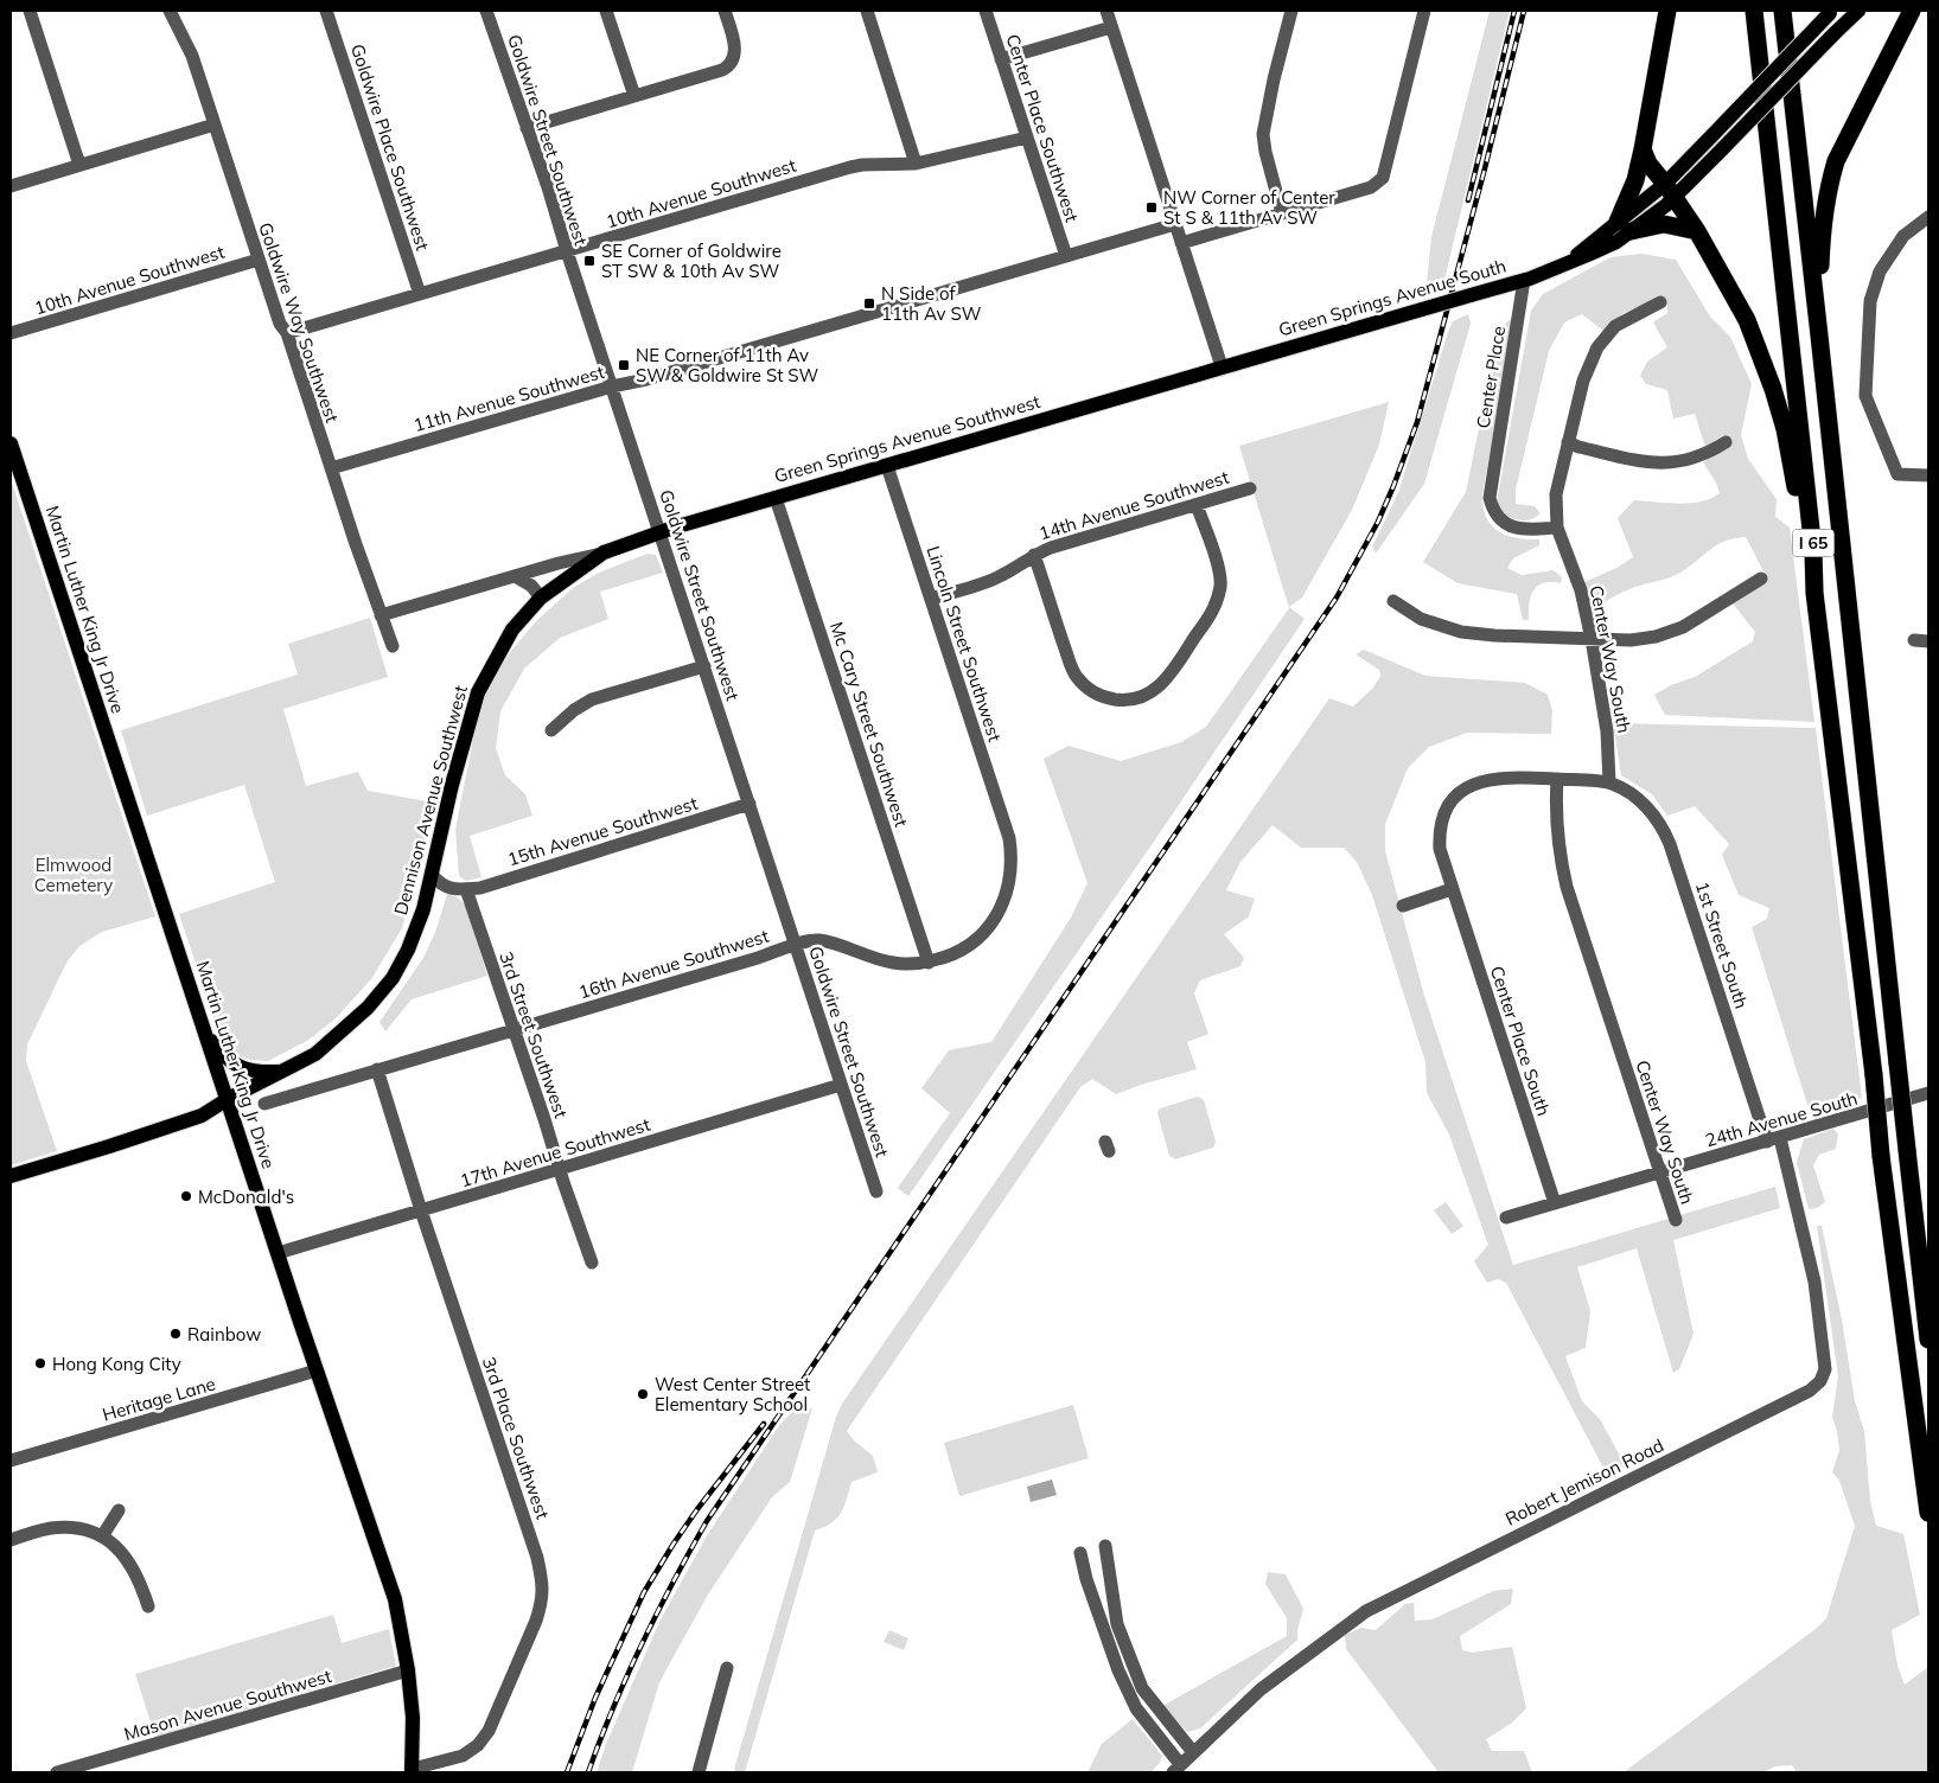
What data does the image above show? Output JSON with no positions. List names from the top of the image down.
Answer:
{
  "streets": {
    "highway": ["I 65"],
    "main road": [
      "Green Springs Avenue South",
      "Green Springs Avenue Southwest",
      "Martin Luther King Jr Drive",
      "Dennison Avenue Southwest"
    ],
    "street": [
      "Center Place Southwest",
      "Goldwire Street Southwest",
      "Goldwire Place Southwest",
      "10th Avenue Southwest",
      "Goldwire Way Southwest",
      "Center Place",
      "11th Avenue Southwest",
      "14th Avenue Southwest",
      "Lincoln Street Southwest",
      "Center Way South",
      "Mc Cary Street Southwest",
      "15th Avenue Southwest",
      "1st Street South",
      "16th Avenue Southwest",
      "3rd Street Southwest",
      "Center Place South",
      "24th Avenue South",
      "17th Avenue Southwest",
      "Heritage Lane",
      "3rd Place Southwest",
      "Robert Jemison Road",
      "Mason Avenue Southwest"
    ]
  },
  "crossings": [
    ["Center Place Southwest", "10th Avenue Southwest"],
    ["Center Place Southwest", "11th Avenue Southwest"],
    ["Goldwire Street Southwest", "10th Avenue Southwest"],
    ["Goldwire Street Southwest", "11th Avenue Southwest"],
    ["Goldwire Street Southwest", "Green Springs Avenue Southwest"],
    ["Goldwire Street Southwest", "15th Avenue Southwest"],
    ["Goldwire Street Southwest", "16th Avenue Southwest"],
    ["Goldwire Street Southwest", "17th Avenue Southwest"],
    ["Goldwire Place Southwest", "10th Avenue Southwest"],
    ["10th Avenue Southwest", "Goldwire Way Southwest"],
    ["Green Springs Avenue South", "Center Place"],
    ["Green Springs Avenue South", "Green Springs Avenue Southwest"],
    ["Goldwire Way Southwest", "11th Avenue Southwest"],
    ["Goldwire Way Southwest", "Green Springs Avenue Southwest"],
    ["Center Place", "Center Way South"],
    ["Green Springs Avenue Southwest", "Lincoln Street Southwest"],
    ["Green Springs Avenue Southwest", "Mc Cary Street Southwest"],
    ["Green Springs Avenue Southwest", "Dennison Avenue Southwest"],
    ["14th Avenue Southwest", "Lincoln Street Southwest"],
    ["Martin Luther King Jr Drive", "Dennison Avenue Southwest"],
    ["Martin Luther King Jr Drive", "17th Avenue Southwest"],
    ["Martin Luther King Jr Drive", "Heritage Lane"],
    ["Martin Luther King Jr Drive", "3rd Place Southwest"],
    ["Martin Luther King Jr Drive", "Mason Avenue Southwest"],
    ["Lincoln Street Southwest", "16th Avenue Southwest"],
    ["Center Way South", "1st Street South"],
    ["Center Way South", "Center Place South"],
    ["Center Way South", "24th Avenue South"],
    ["Mc Cary Street Southwest", "16th Avenue Southwest"],
    ["15th Avenue Southwest", "3rd Street Southwest"],
    ["1st Street South", "Center Place South"],
    ["1st Street South", "24th Avenue South"],
    ["1st Street South", "Robert Jemison Road"],
    ["16th Avenue Southwest", "3rd Street Southwest"],
    ["16th Avenue Southwest", "3rd Place Southwest"],
    ["3rd Street Southwest", "17th Avenue Southwest"],
    ["Center Place South", "24th Avenue South"],
    ["24th Avenue South", "Robert Jemison Road"],
    ["17th Avenue Southwest", "3rd Place Southwest"]
  ],
  "parks": ["Elmwood Cemetery"],
  "places": {
    "transit": [
      "NW Corner of Center St S & 11th Av SW",
      "SE Corner of Goldwire ST SW & 10th Av SW",
      "N Side of 11th Av SW",
      "NE Corner of 11th Av SW & Goldwire St SW"
    ],
    "other": [
      "McDonald's",
      "Rainbow",
      "Hong Kong City",
      "West Center Street Elementary School"
    ]
  }
}
